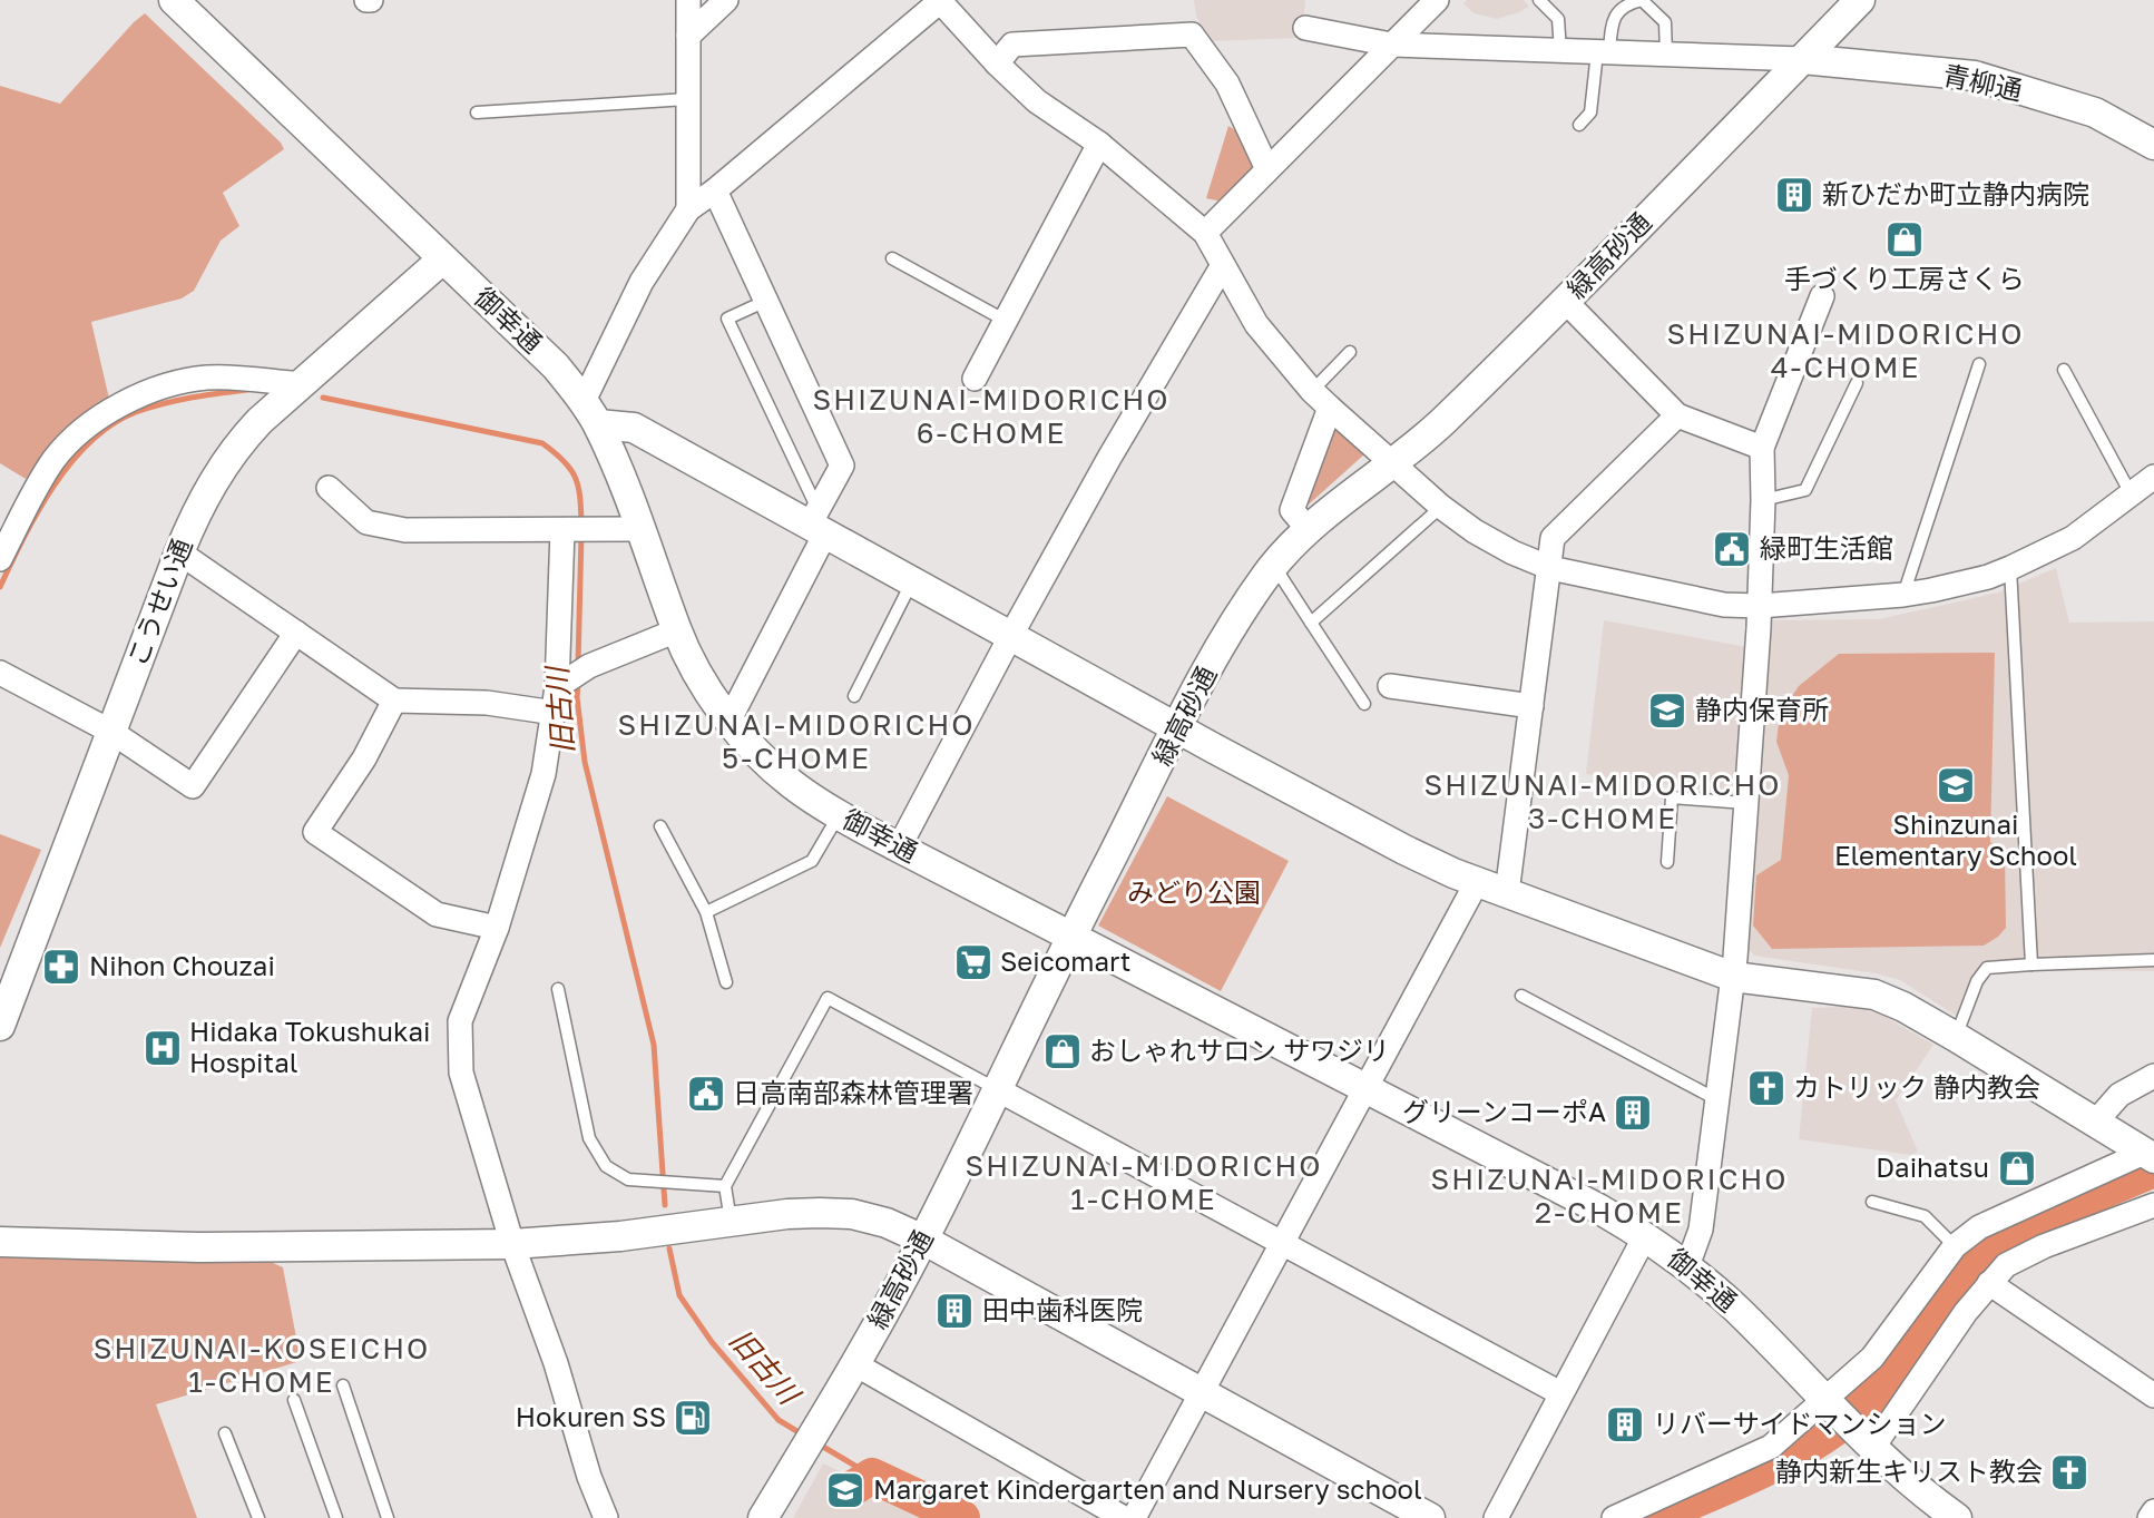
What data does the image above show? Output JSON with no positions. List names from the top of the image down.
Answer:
{
  "streets": {
    "street": [
      "青柳通",
      "緑高砂通",
      "御幸通",
      "こうせい通"
    ]
  },
  "crossings": [
    ["青柳通", "緑高砂通"],
    ["緑高砂通", "御幸通"],
    ["御幸通", "こうせい通"]
  ],
  "districts": [
    "SHIZUNAI-MIDORICHO 4-CHOME",
    "SHIZUNAI-MIDORICHO 6-CHOME",
    "SHIZUNAI-MIDORICHO 5-CHOME",
    "SHIZUNAI-MIDORICHO 3-CHOME",
    "SHIZUNAI-MIDORICHO 1-CHOME",
    "SHIZUNAI-MIDORICHO 2-CHOME",
    "SHIZUNAI-KOSEICHO 1-CHOME"
  ],
  "water": ["旧古川"],
  "parks": ["みどり公園"],
  "places": {
    "building": [
      "新ひだか町立静内病院",
      "グリーンコーポA",
      "田中歯科医院",
      "リバーサイドマンション"
    ],
    "shop": ["手づくり工房さくら", "おしゃれサロン サワジリ", "Daihatsu"],
    "public building": ["緑町生活館", "日高南部森林管理署"],
    "school or university": ["静内保育所", "Shinzunai Elementary School", "Margaret Kindergarten and Nursery school"],
    "supermarket": ["Seicomart"],
    "pharmacy": ["Nihon Chouzai"],
    "hospital": ["Hidaka Tokushukai Hospital"],
    "church": ["カトリック 静内教会", "静内新生キリスト教会"],
    "fuel station": ["Hokuren SS"]
  }
}
